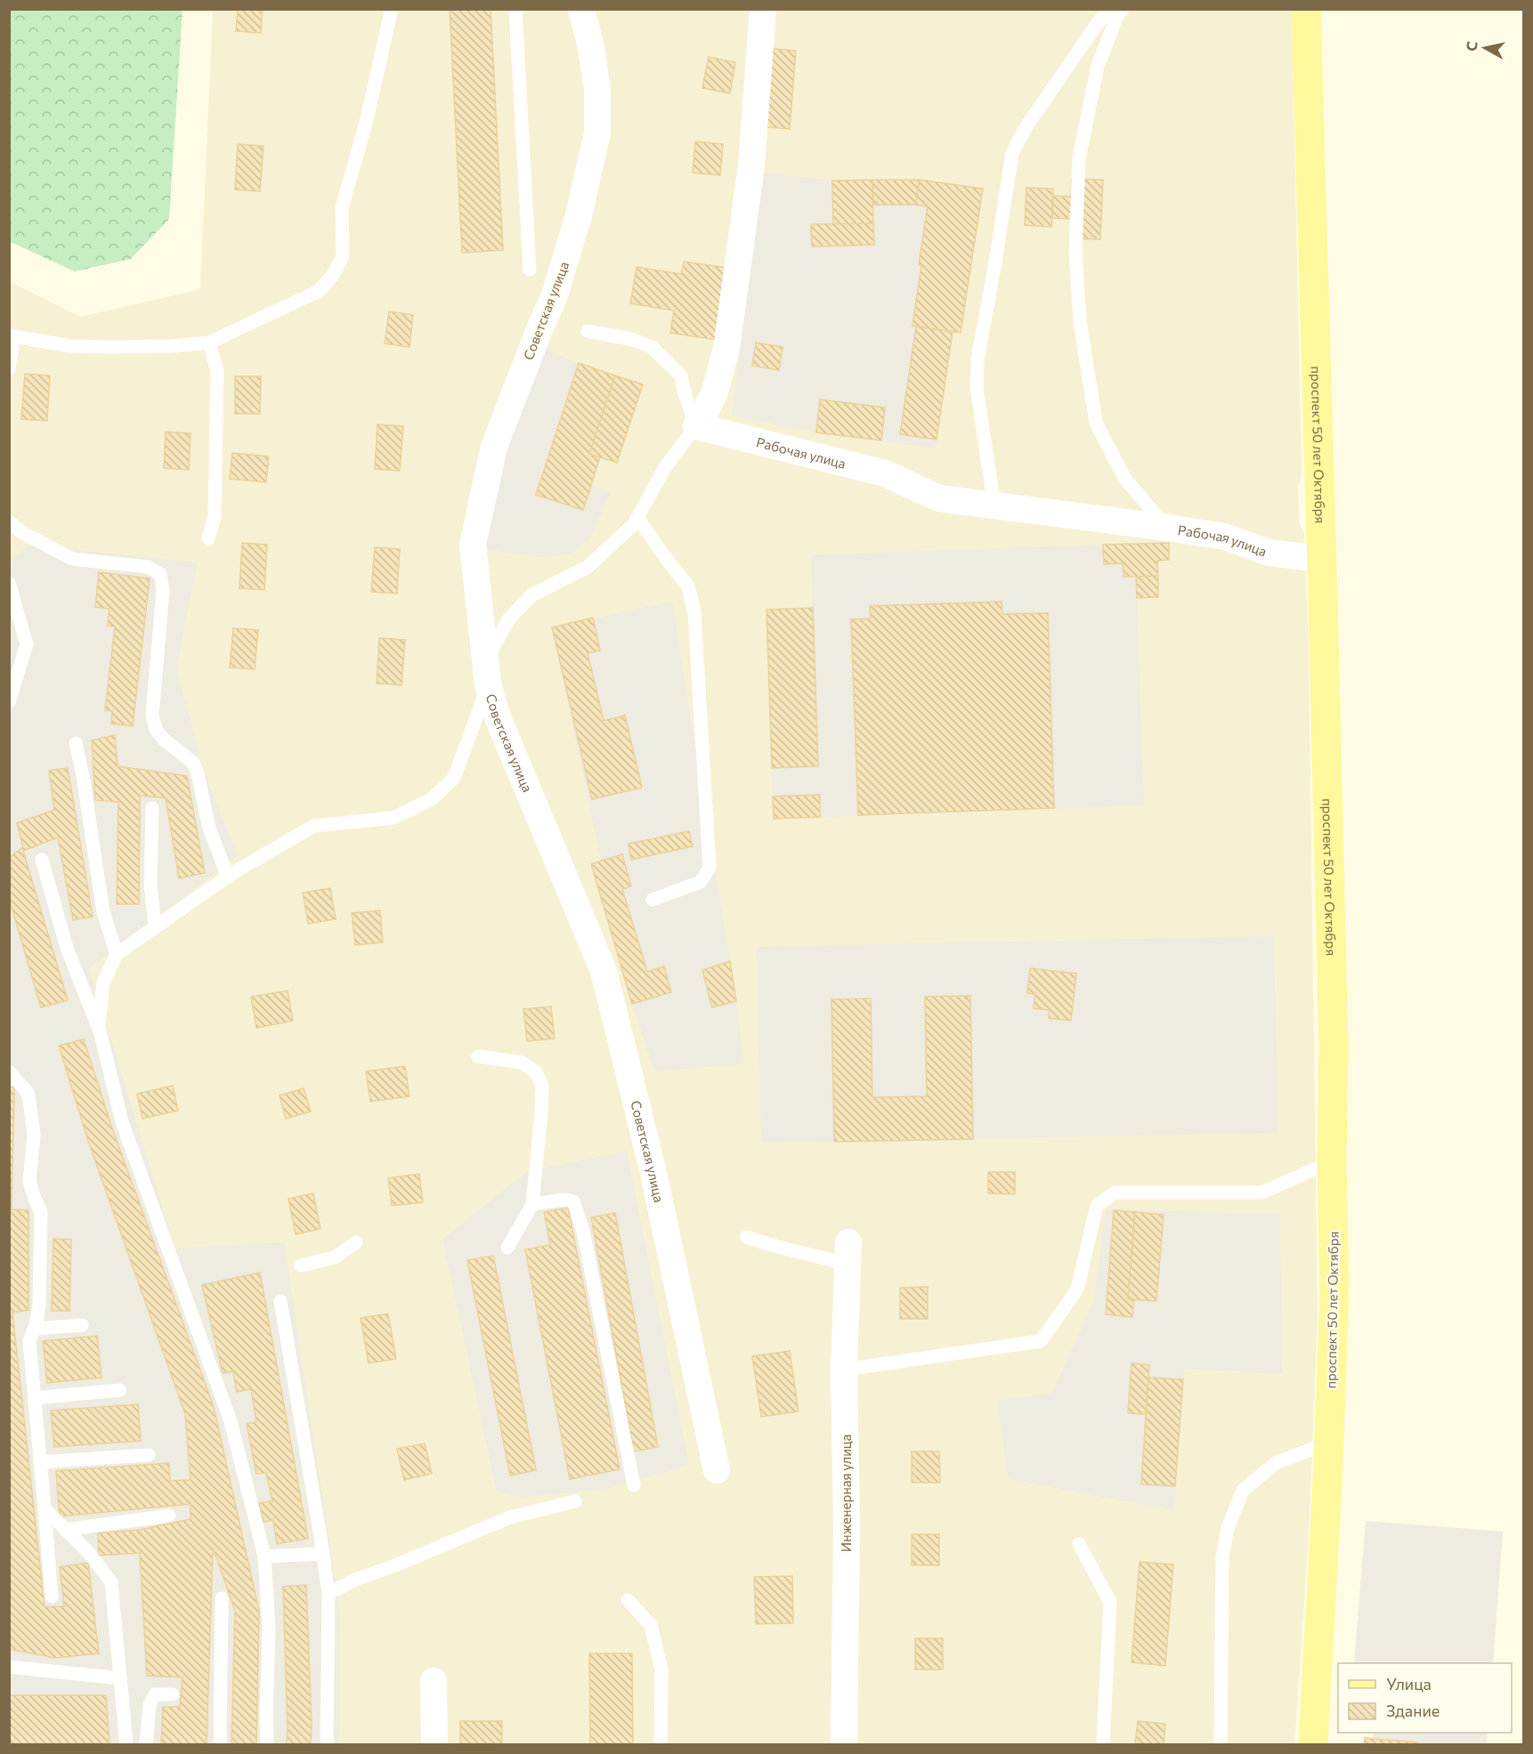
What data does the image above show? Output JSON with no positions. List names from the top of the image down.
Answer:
{
  "streets": {
    "main road": ["проспект 50 лет Октября"],
    "street": ["Советская улица", "Рабочая улица", "Инженерная улица"]
  },
  "crossings": [
    ["проспект 50 лет Октября", "Рабочая улица"]
  ],
  "legend": ["Улица", "Здание"],
  "north": "left"
}
